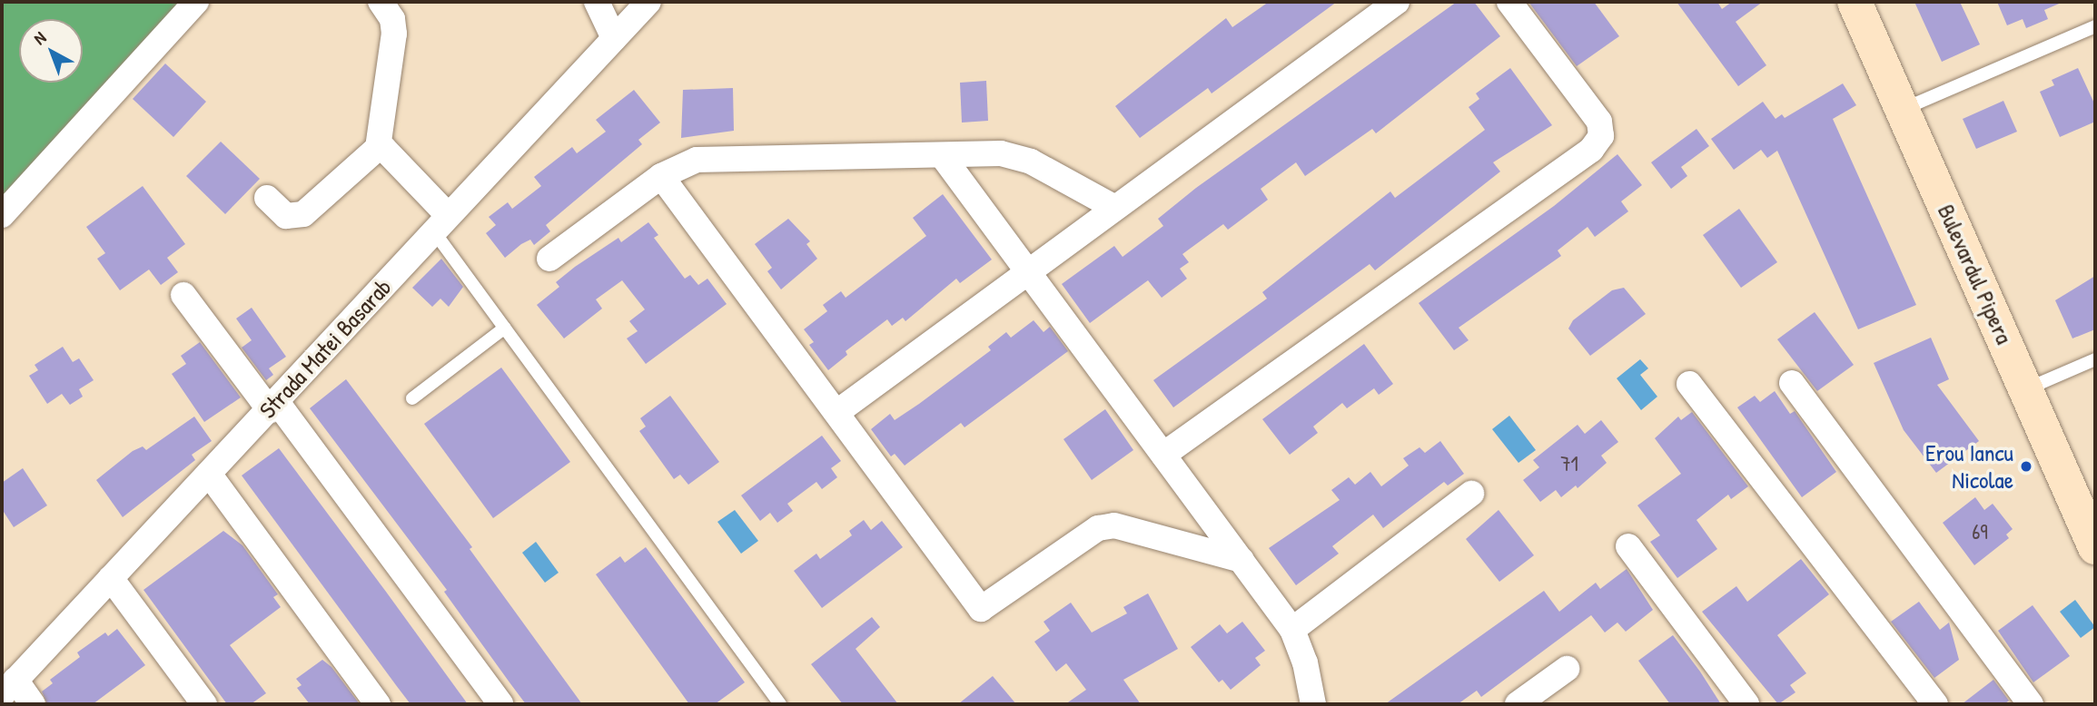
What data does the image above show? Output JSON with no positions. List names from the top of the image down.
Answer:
{
  "streets": {
    "main road": ["Bulevardul Pipera"],
    "street": ["Strada Matei Basarab"]
  },
  "places": ["Erou Iancu Nicolae"],
  "house_numbers": ["71", "69"],
  "north": "top left"
}
